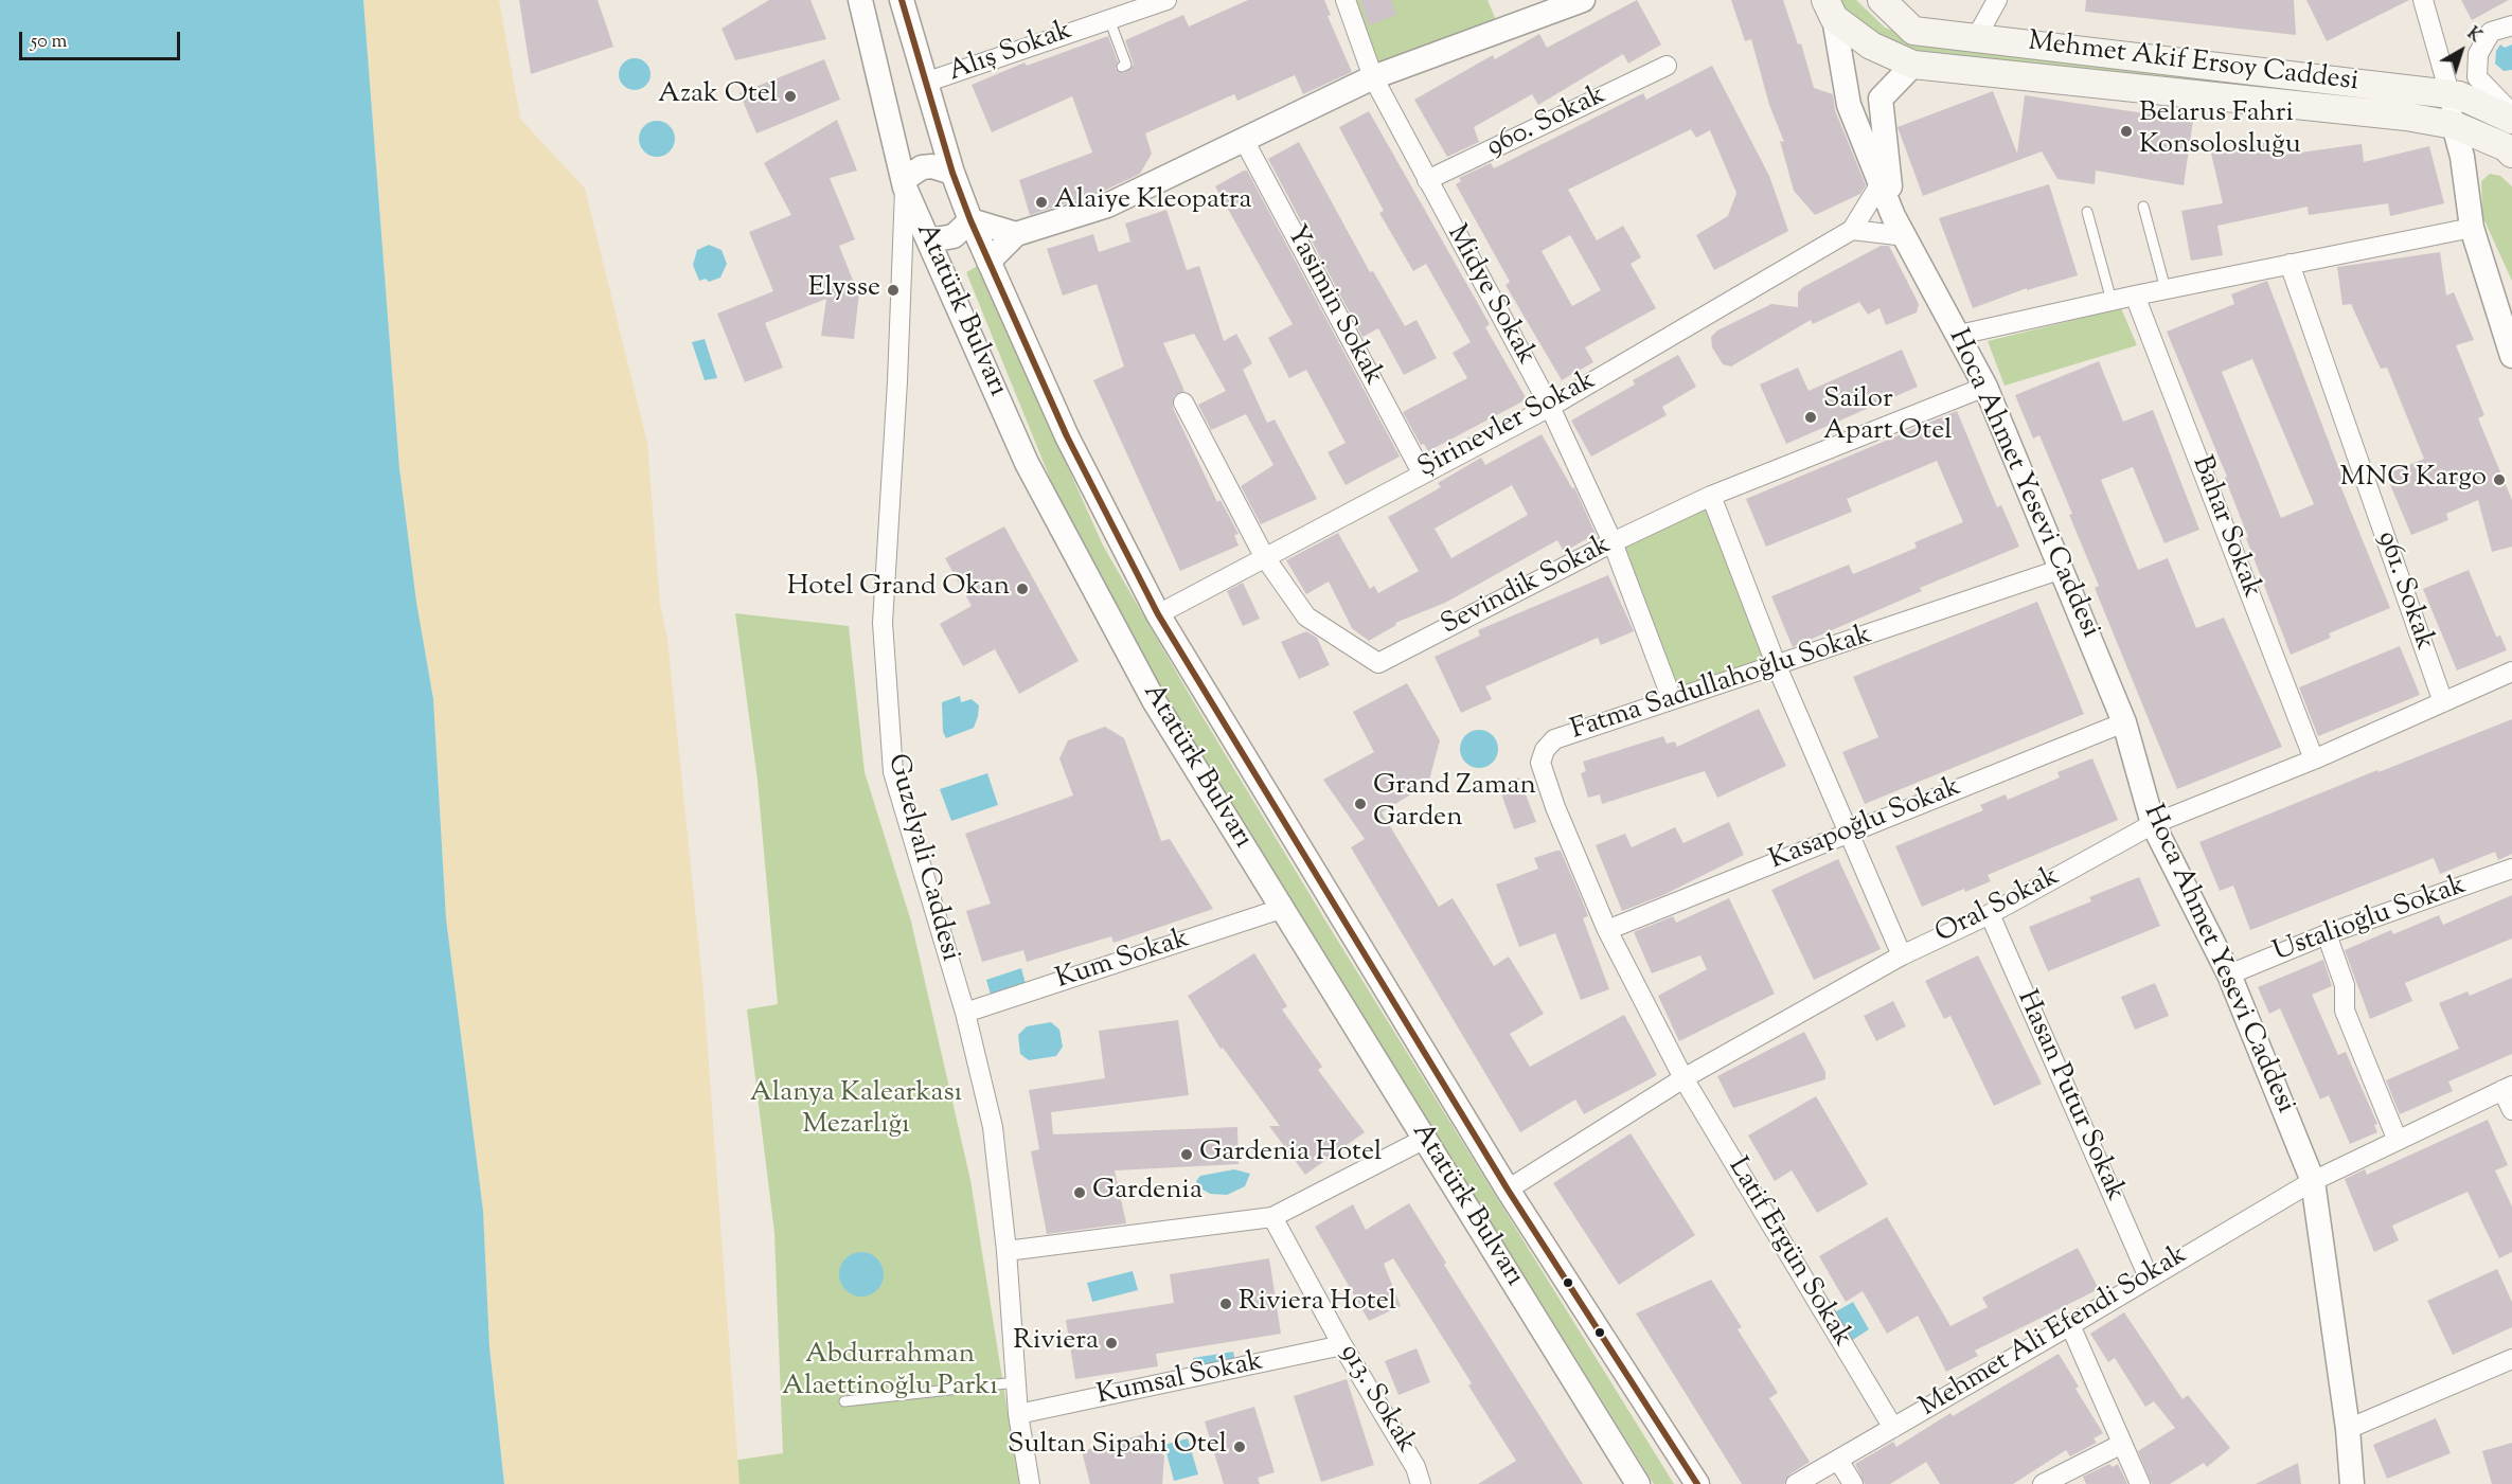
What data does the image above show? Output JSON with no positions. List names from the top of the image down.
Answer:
{
  "streets": {
    "main road": ["Mehmet Akif Ersoy Caddesi"],
    "street": [
      "Alış Sokak",
      "960. Sokak",
      "Midye Sokak",
      "Yasimin Sokak",
      "Atatürk Bulvarı",
      "Şirinevler Sokak",
      "Hoca Ahmet Yesevi Caddesi",
      "Bahar Sokak",
      "Sevindik Sokak",
      "961. Sokak",
      "Fatma Sadullahoğlu Sokak",
      "Kasapoğlu Sokak",
      "Guzelyali Caddesi",
      "Oral Sokak",
      "Ustalioğlu Sokak",
      "Kum Sokak",
      "Hasan Putur Sokak",
      "Latif Ergün Sokak",
      "Mehmet Ali Efendi Sokak",
      "Kumsal Sokak",
      "913. Sokak"
    ]
  },
  "crossings": [
    ["Alış Sokak", "Atatürk Bulvarı"],
    ["Mehmet Akif Ersoy Caddesi", "Hoca Ahmet Yesevi Caddesi"],
    ["960. Sokak", "Midye Sokak"],
    ["Midye Sokak", "Şirinevler Sokak"],
    ["Midye Sokak", "Sevindik Sokak"],
    ["Midye Sokak", "Fatma Sadullahoğlu Sokak"],
    ["Yasimin Sokak", "Şirinevler Sokak"],
    ["Atatürk Bulvarı", "Şirinevler Sokak"],
    ["Atatürk Bulvarı", "Guzelyali Caddesi"],
    ["Atatürk Bulvarı", "Oral Sokak"],
    ["Atatürk Bulvarı", "Kum Sokak"],
    ["Şirinevler Sokak", "Hoca Ahmet Yesevi Caddesi"],
    ["Şirinevler Sokak", "Sevindik Sokak"],
    ["Hoca Ahmet Yesevi Caddesi", "Sevindik Sokak"],
    ["Hoca Ahmet Yesevi Caddesi", "Fatma Sadullahoğlu Sokak"],
    ["Hoca Ahmet Yesevi Caddesi", "Kasapoğlu Sokak"],
    ["Hoca Ahmet Yesevi Caddesi", "Oral Sokak"],
    ["Hoca Ahmet Yesevi Caddesi", "Ustalioğlu Sokak"],
    ["Hoca Ahmet Yesevi Caddesi", "Mehmet Ali Efendi Sokak"],
    ["Bahar Sokak", "Oral Sokak"],
    ["961. Sokak", "Oral Sokak"],
    ["Fatma Sadullahoğlu Sokak", "Kasapoğlu Sokak"],
    ["Fatma Sadullahoğlu Sokak", "Oral Sokak"],
    ["Fatma Sadullahoğlu Sokak", "Latif Ergün Sokak"],
    ["Guzelyali Caddesi", "Kum Sokak"],
    ["Guzelyali Caddesi", "Kumsal Sokak"],
    ["Oral Sokak", "Hasan Putur Sokak"],
    ["Oral Sokak", "Latif Ergün Sokak"],
    ["Hasan Putur Sokak", "Mehmet Ali Efendi Sokak"],
    ["Latif Ergün Sokak", "Mehmet Ali Efendi Sokak"],
    ["Kumsal Sokak", "913. Sokak"]
  ],
  "parks": ["Alanya Kalearkası Mezarlığı", "Abdurrahman Alaettinoğlu Parkı"],
  "places": [
    "Azak Otel",
    "Belarus Fahri Konsolosluğu",
    "Alaiye Kleopatra",
    "Elysse",
    "Sailor Apart Otel",
    "MNG Kargo",
    "Hotel Grand Okan",
    "Grand Zaman Garden",
    "Gardenia Hotel",
    "Gardenia",
    "Riviera Hotel",
    "Riviera",
    "Sultan Sipahi Otel"
  ],
  "scale_bar": "50 m",
  "north": "top right"
}
